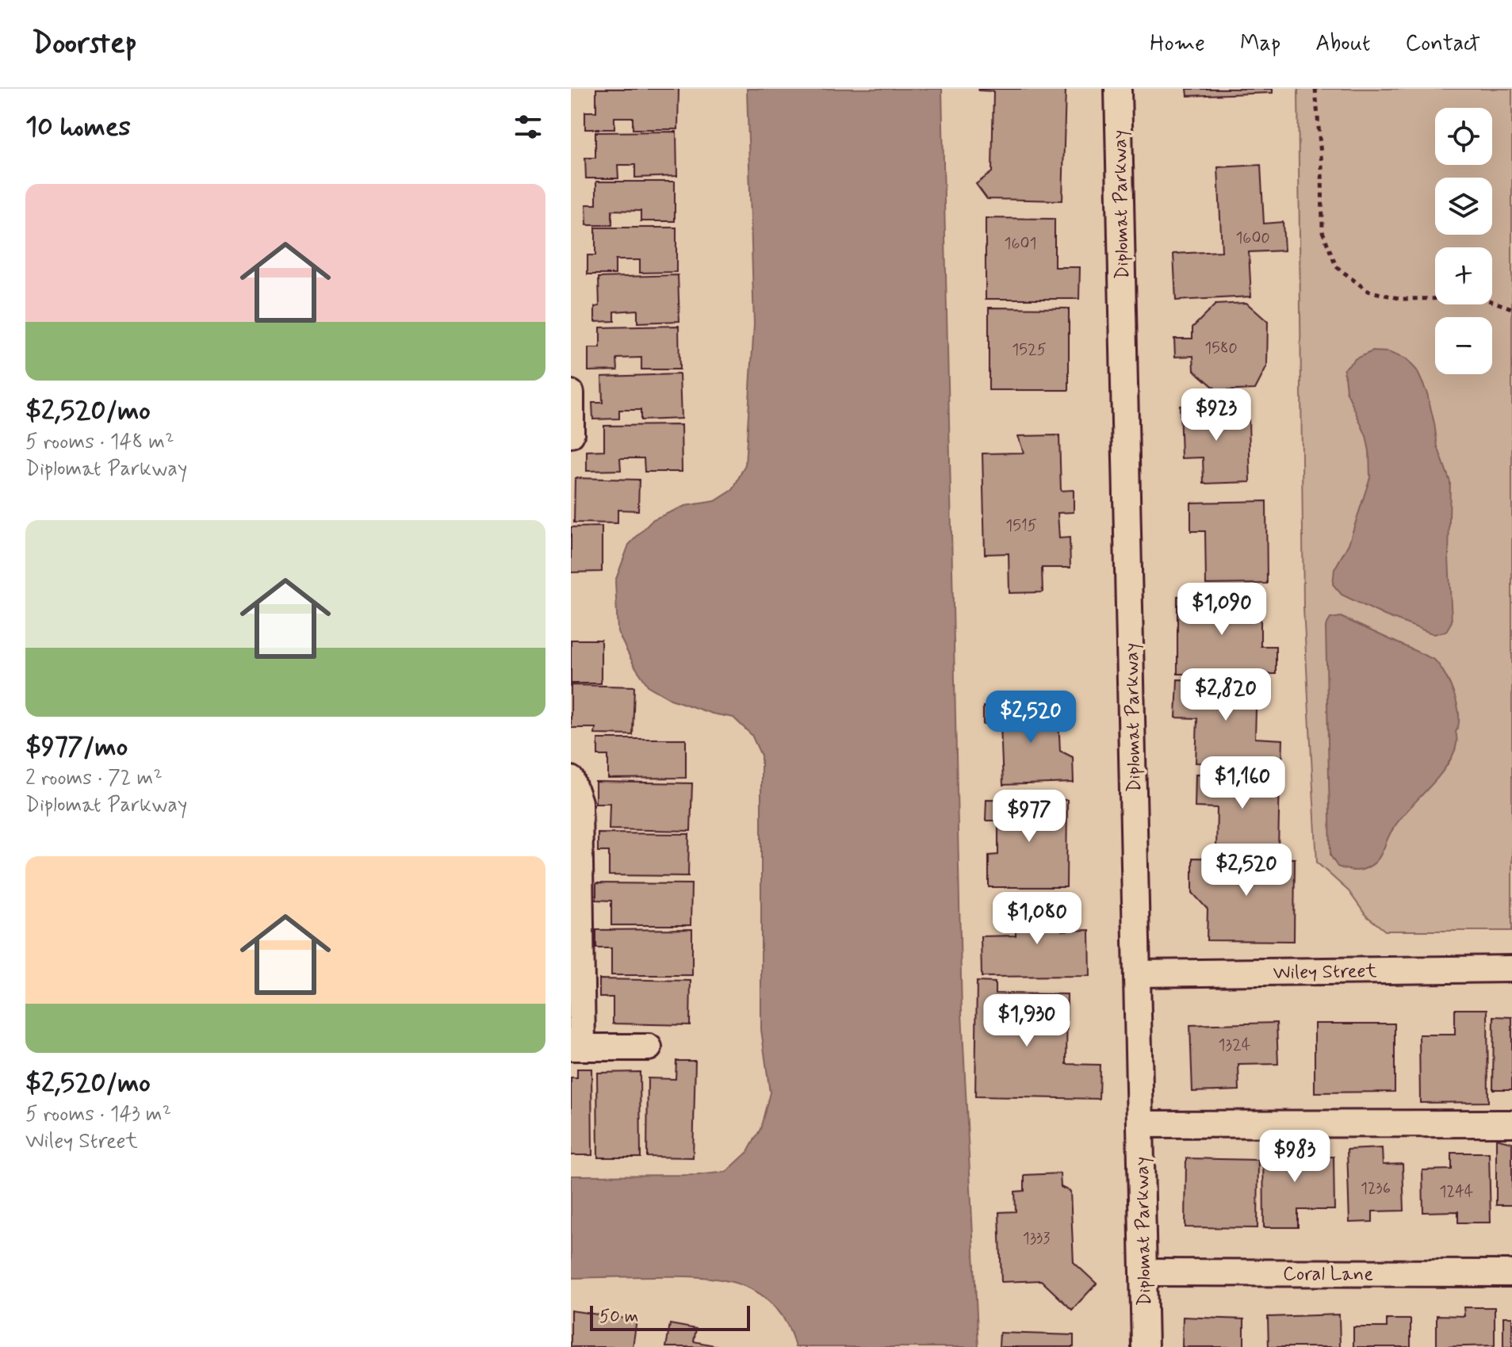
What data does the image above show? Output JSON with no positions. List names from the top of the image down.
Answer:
{
  "streets": {
    "street": ["Diplomat Parkway", "Wiley Street", "Coral Lane"]
  },
  "crossings": [
    ["Diplomat Parkway", "Wiley Street"],
    ["Diplomat Parkway", "Coral Lane"]
  ],
  "house_numbers": [
    "1600",
    "1601",
    "1580",
    "1525",
    "1515",
    "1324",
    "1236",
    "1244",
    "1333"
  ],
  "scale_bar": "50 m",
  "page": {
    "header": "Doorstep",
    "nav": [
      "Home",
      "Map",
      "About",
      "Contact"
    ],
    "heading": "10 homes",
    "map_buttons": ["+", "−"],
    "list": [
      {
        "name": "$2,520/mo",
        "note": "5 rooms · 148 m² · Diplomat Parkway"
      },
      {
        "name": "$977/mo",
        "note": "2 rooms · 72 m² · Diplomat Parkway"
      },
      {
        "name": "$2,520/mo",
        "note": "5 rooms · 143 m² · Wiley Street"
      }
    ],
    "price": [
      "$923",
      "$1,090",
      "$2,820",
      "$2,520",
      "$1,160",
      "$977",
      "$2,520",
      "$1,080",
      "$1,930",
      "$983"
    ],
    "scale": "50 m"
  }
}
